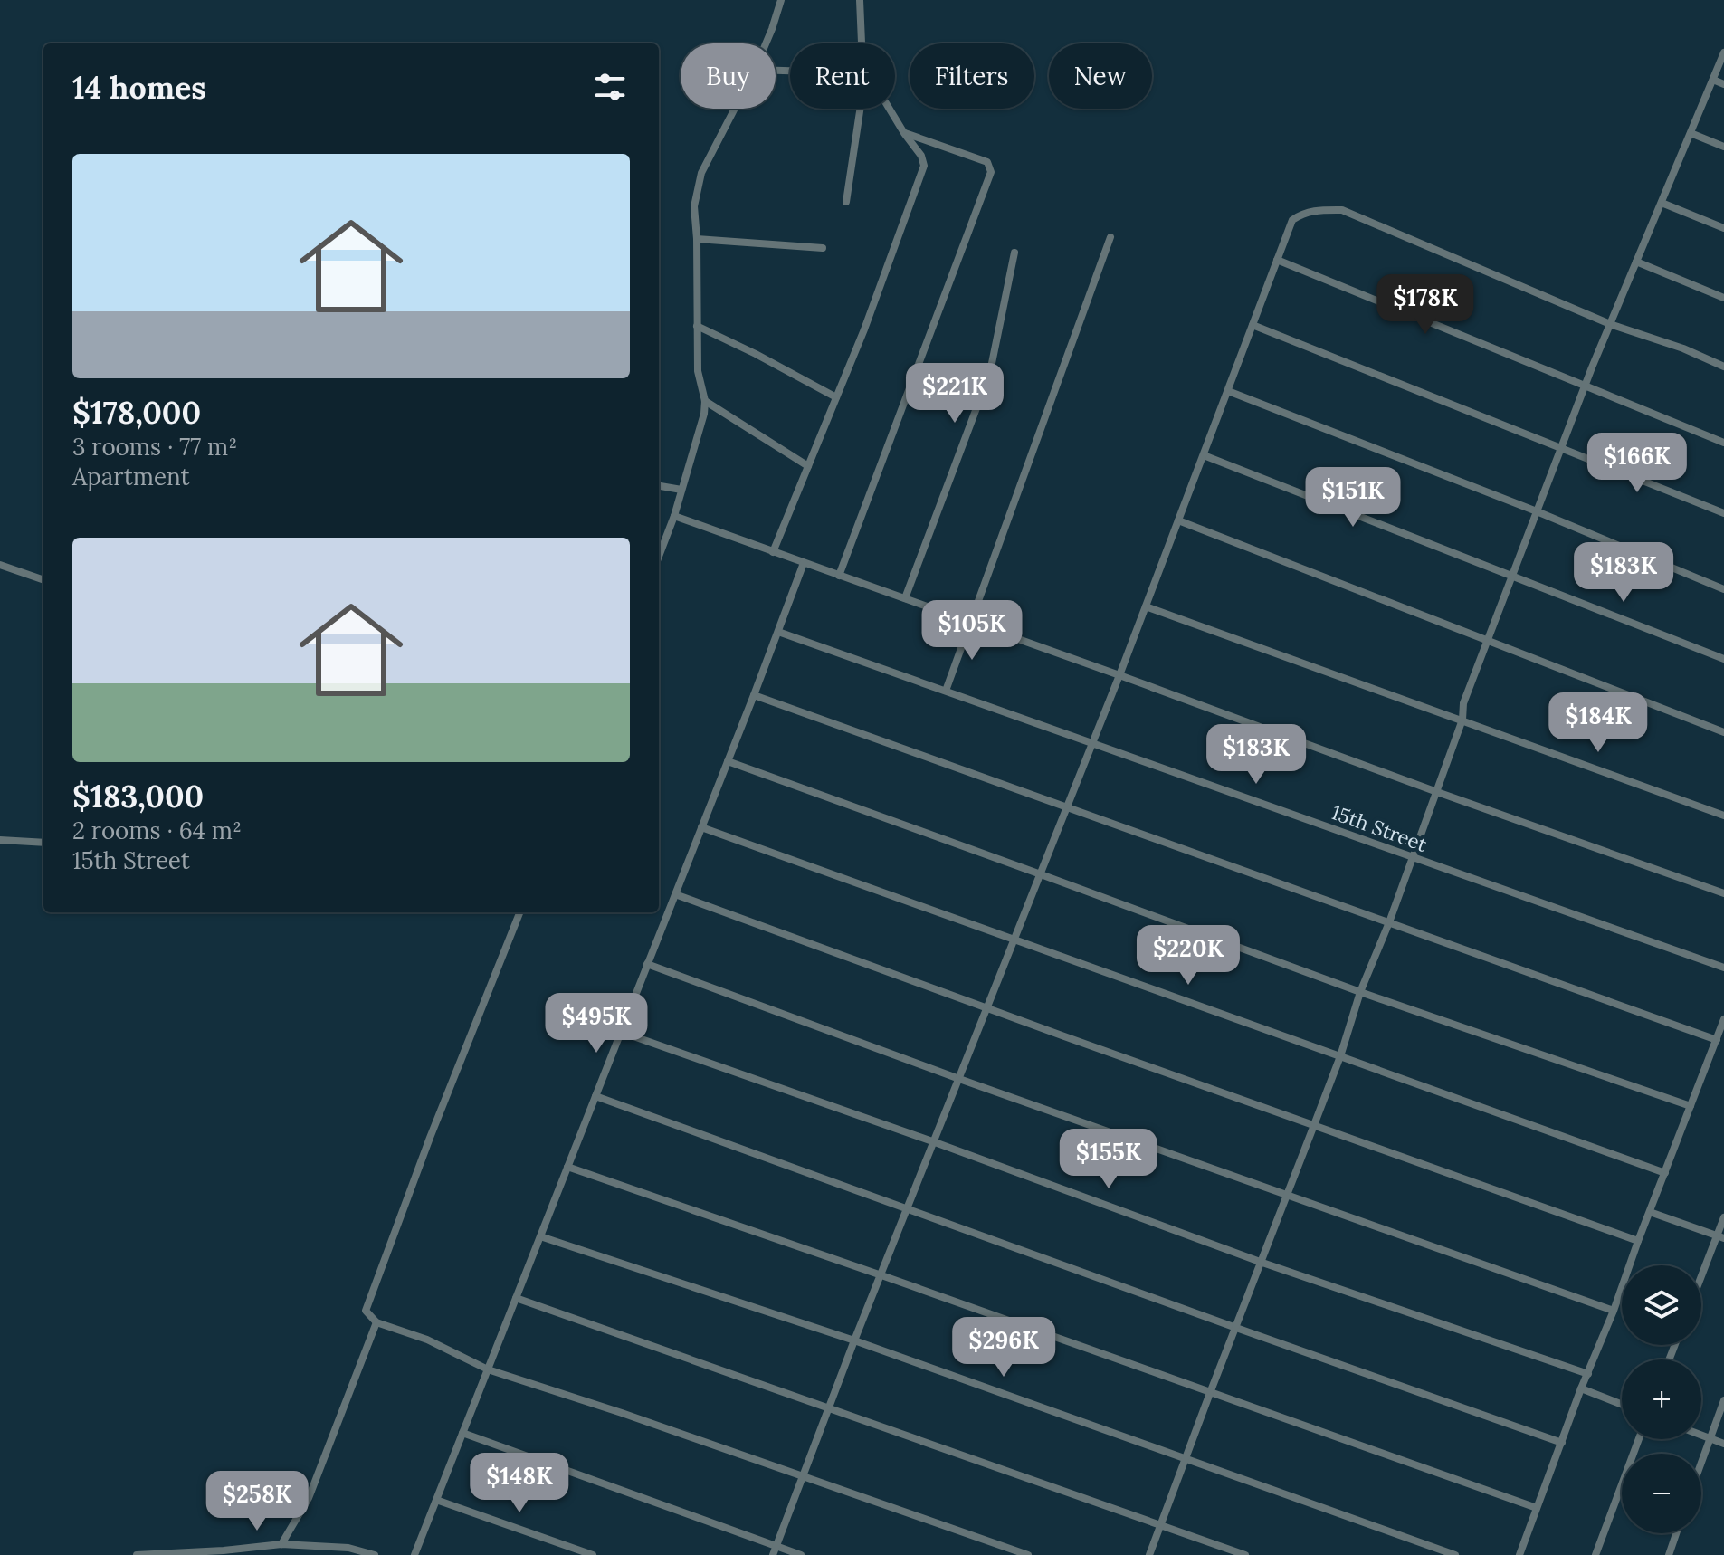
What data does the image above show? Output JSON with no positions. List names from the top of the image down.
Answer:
{
  "streets": {
    "street": ["15th Street"]
  },
  "page": {
    "chip": [
      "Buy",
      "Rent",
      "Filters",
      "New"
    ],
    "heading": "14 homes",
    "list": [
      {
        "name": "$178,000",
        "note": "3 rooms · 77 m² · Apartment"
      },
      {
        "name": "$183,000",
        "note": "2 rooms · 64 m² · 15th Street"
      }
    ],
    "price": [
      "$178K",
      "$221K",
      "$166K",
      "$151K",
      "$183K",
      "$105K",
      "$184K",
      "$183K",
      "$220K",
      "$495K",
      "$155K",
      "$296K",
      "$148K",
      "$258K"
    ],
    "map_buttons": ["+", "−"]
  }
}
